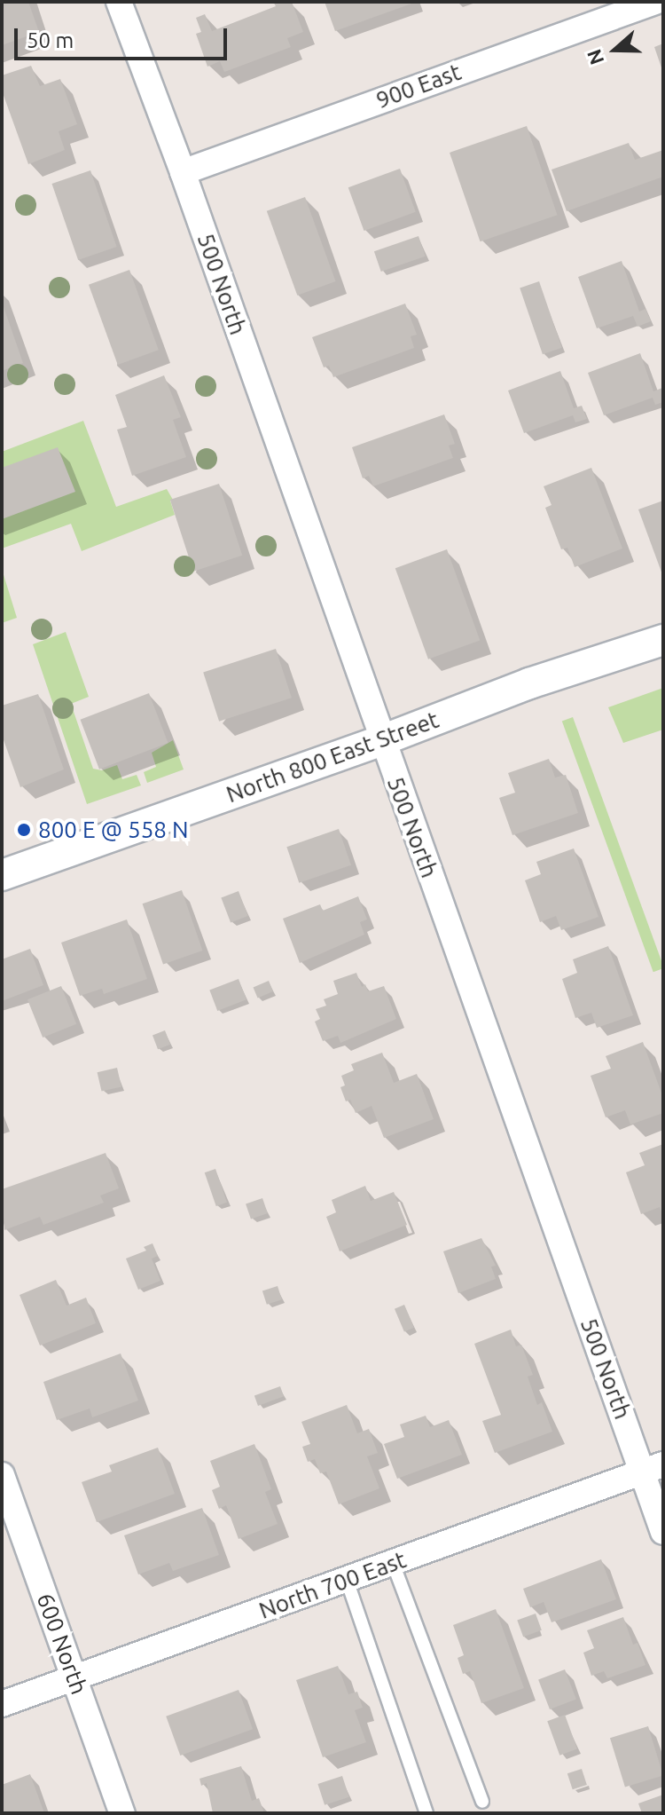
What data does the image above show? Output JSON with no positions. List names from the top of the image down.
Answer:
{
  "streets": {
    "street": [
      "900 East",
      "500 North",
      "North 800 East Street",
      "North 700 East",
      "600 North"
    ]
  },
  "crossings": [
    ["900 East", "500 North"],
    ["500 North", "North 800 East Street"],
    ["500 North", "North 700 East"],
    ["North 700 East", "600 North"]
  ],
  "places": ["800 E @ 558 N"],
  "scale_bar": "50 m",
  "north": "left"
}
